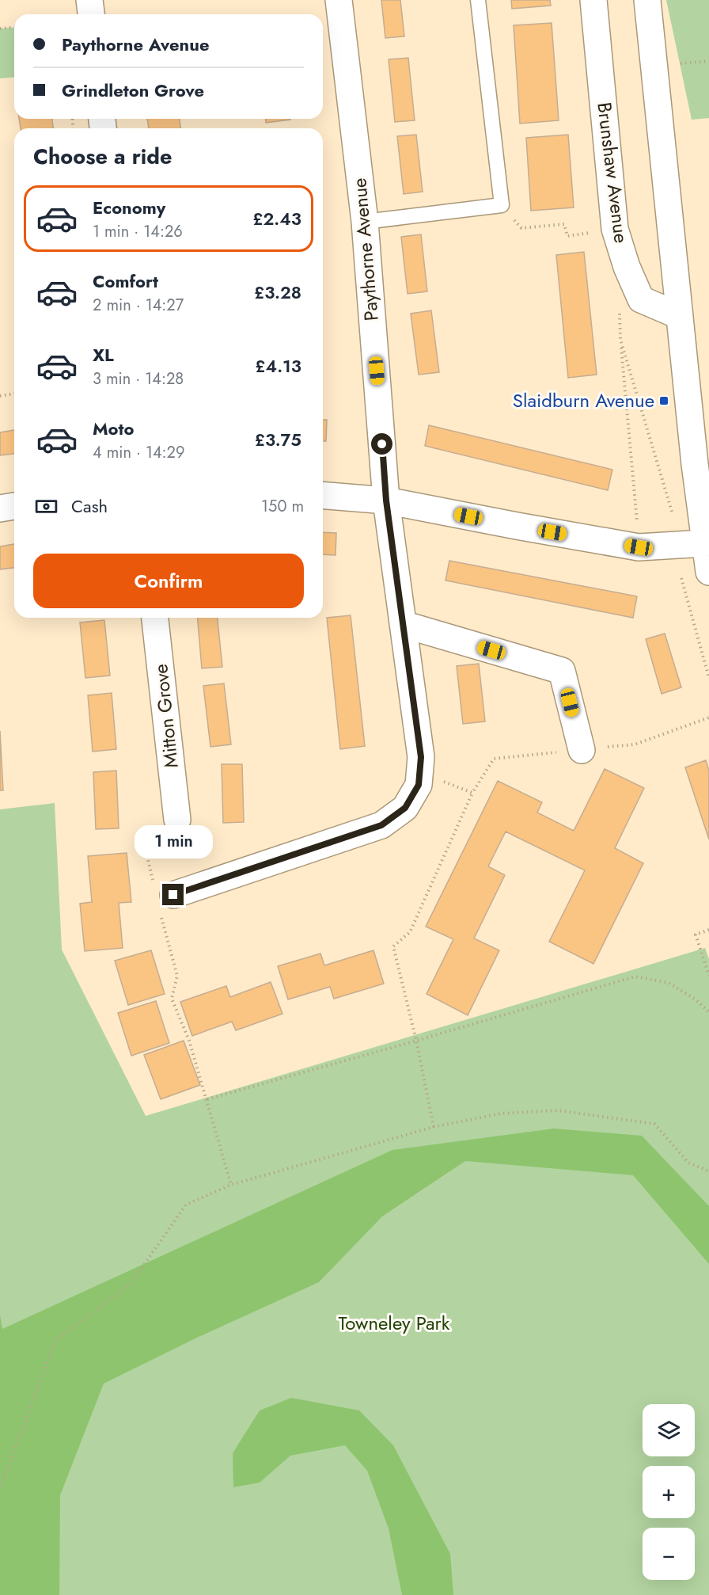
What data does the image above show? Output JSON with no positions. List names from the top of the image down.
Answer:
{
  "streets": {
    "street": ["Brunshaw Avenue", "Paythorne Avenue", "Mitton Grove"]
  },
  "parks": ["Towneley Park"],
  "places": {
    "transit": ["Slaidburn Avenue"]
  },
  "page": {
    "banner": ["Paythorne Avenue", "Grindleton Grove"],
    "heading": "Choose a ride",
    "list": [
      {
        "name": "Economy",
        "note": "1 min · 14:26",
        "value": "£2.43"
      },
      {
        "name": "Comfort",
        "note": "2 min · 14:27",
        "value": "£3.28"
      },
      {
        "name": "XL",
        "note": "3 min · 14:28",
        "value": "£4.13"
      },
      {
        "name": "Moto",
        "note": "4 min · 14:29",
        "value": "£3.75"
      }
    ],
    "pay": ["Cash", "150 m"],
    "buttons": "Confirm",
    "bubble": "1 min",
    "map_buttons": ["+", "−"]
  }
}
